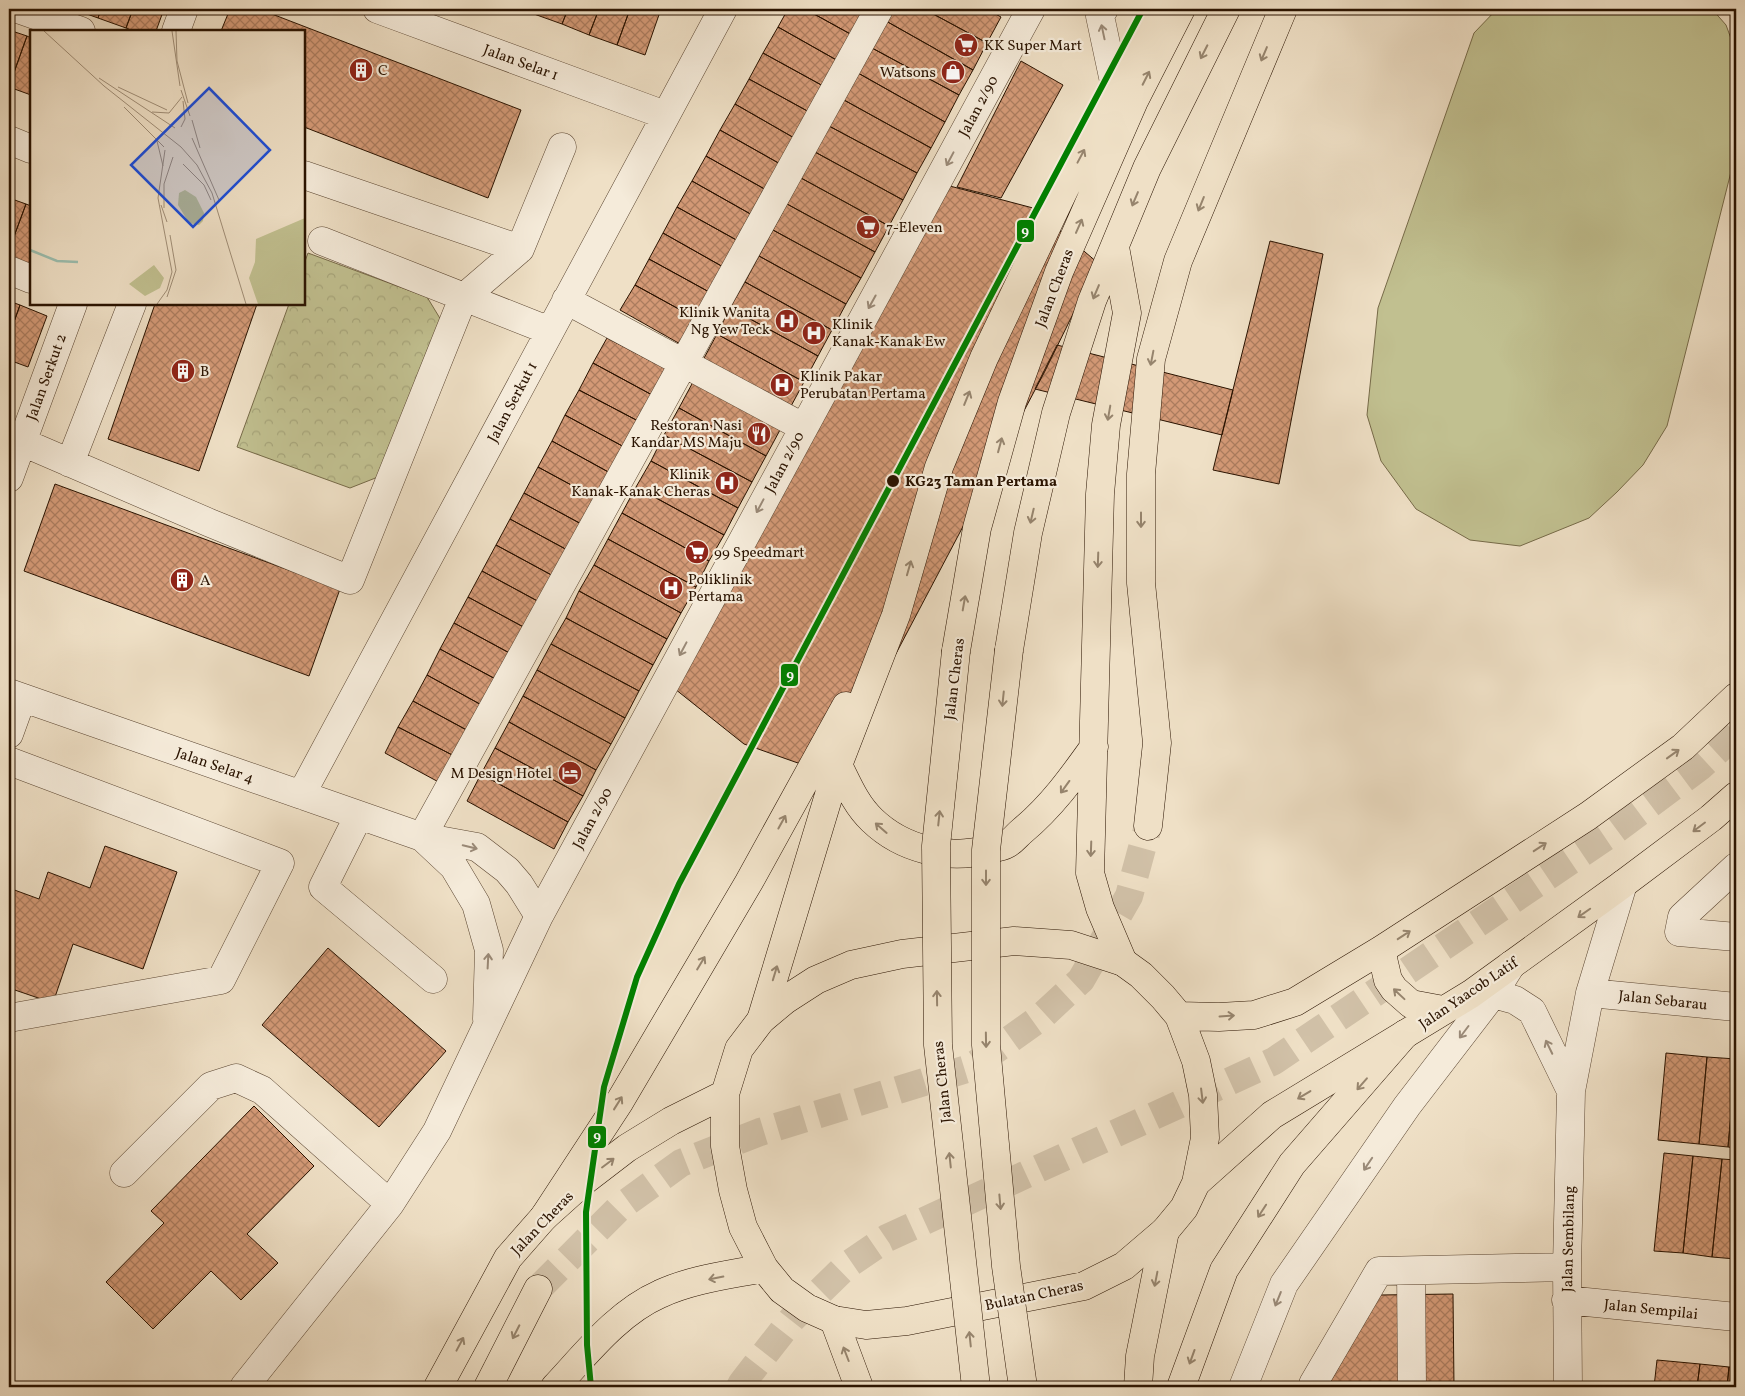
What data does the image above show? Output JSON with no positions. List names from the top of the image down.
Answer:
{
  "streets": {
    "main road": ["Jalan Cheras", "Jalan Yaacob Latif", "Bulatan Cheras"],
    "street": [
      "Jalan Selar 1",
      "Jalan 2/90",
      "Jalan Serkut 2",
      "Jalan Serkut 1",
      "Jalan Selar 4",
      "Jalan Sebarau",
      "Jalan Sembilang",
      "Jalan Sempilai"
    ]
  },
  "crossings": [
    ["Jalan Selar 1", "Jalan Serkut 1"],
    ["Jalan 2/90", "Jalan Selar 4"],
    ["Jalan Cheras", "Bulatan Cheras"],
    ["Jalan Serkut 1", "Jalan Selar 4"],
    ["Jalan Yaacob Latif", "Jalan Sembilang"],
    ["Jalan Yaacob Latif", "Bulatan Cheras"],
    ["Jalan Sebarau", "Jalan Sembilang"],
    ["Jalan Sembilang", "Jalan Sempilai"]
  ],
  "places": {
    "supermarket": ["KK Super Mart", "7-Eleven", "99 Speedmart"],
    "building": ["C", "B", "A"],
    "shop": ["Watsons"],
    "hospital": [
      "Klinik Wanita Ng Yew Teck",
      "Klinik Kanak-Kanak Ew",
      "Klinik Pakar Perubatan Pertama",
      "Klinik Kanak-Kanak Cheras",
      "Poliklinik Pertama"
    ],
    "restaurant": ["Restoran Nasi Kandar MS Maju"],
    "other": ["KG23 Taman Pertama"],
    "hotel": ["M Design Hotel"]
  },
  "lines": ["transit line 9"]
}
